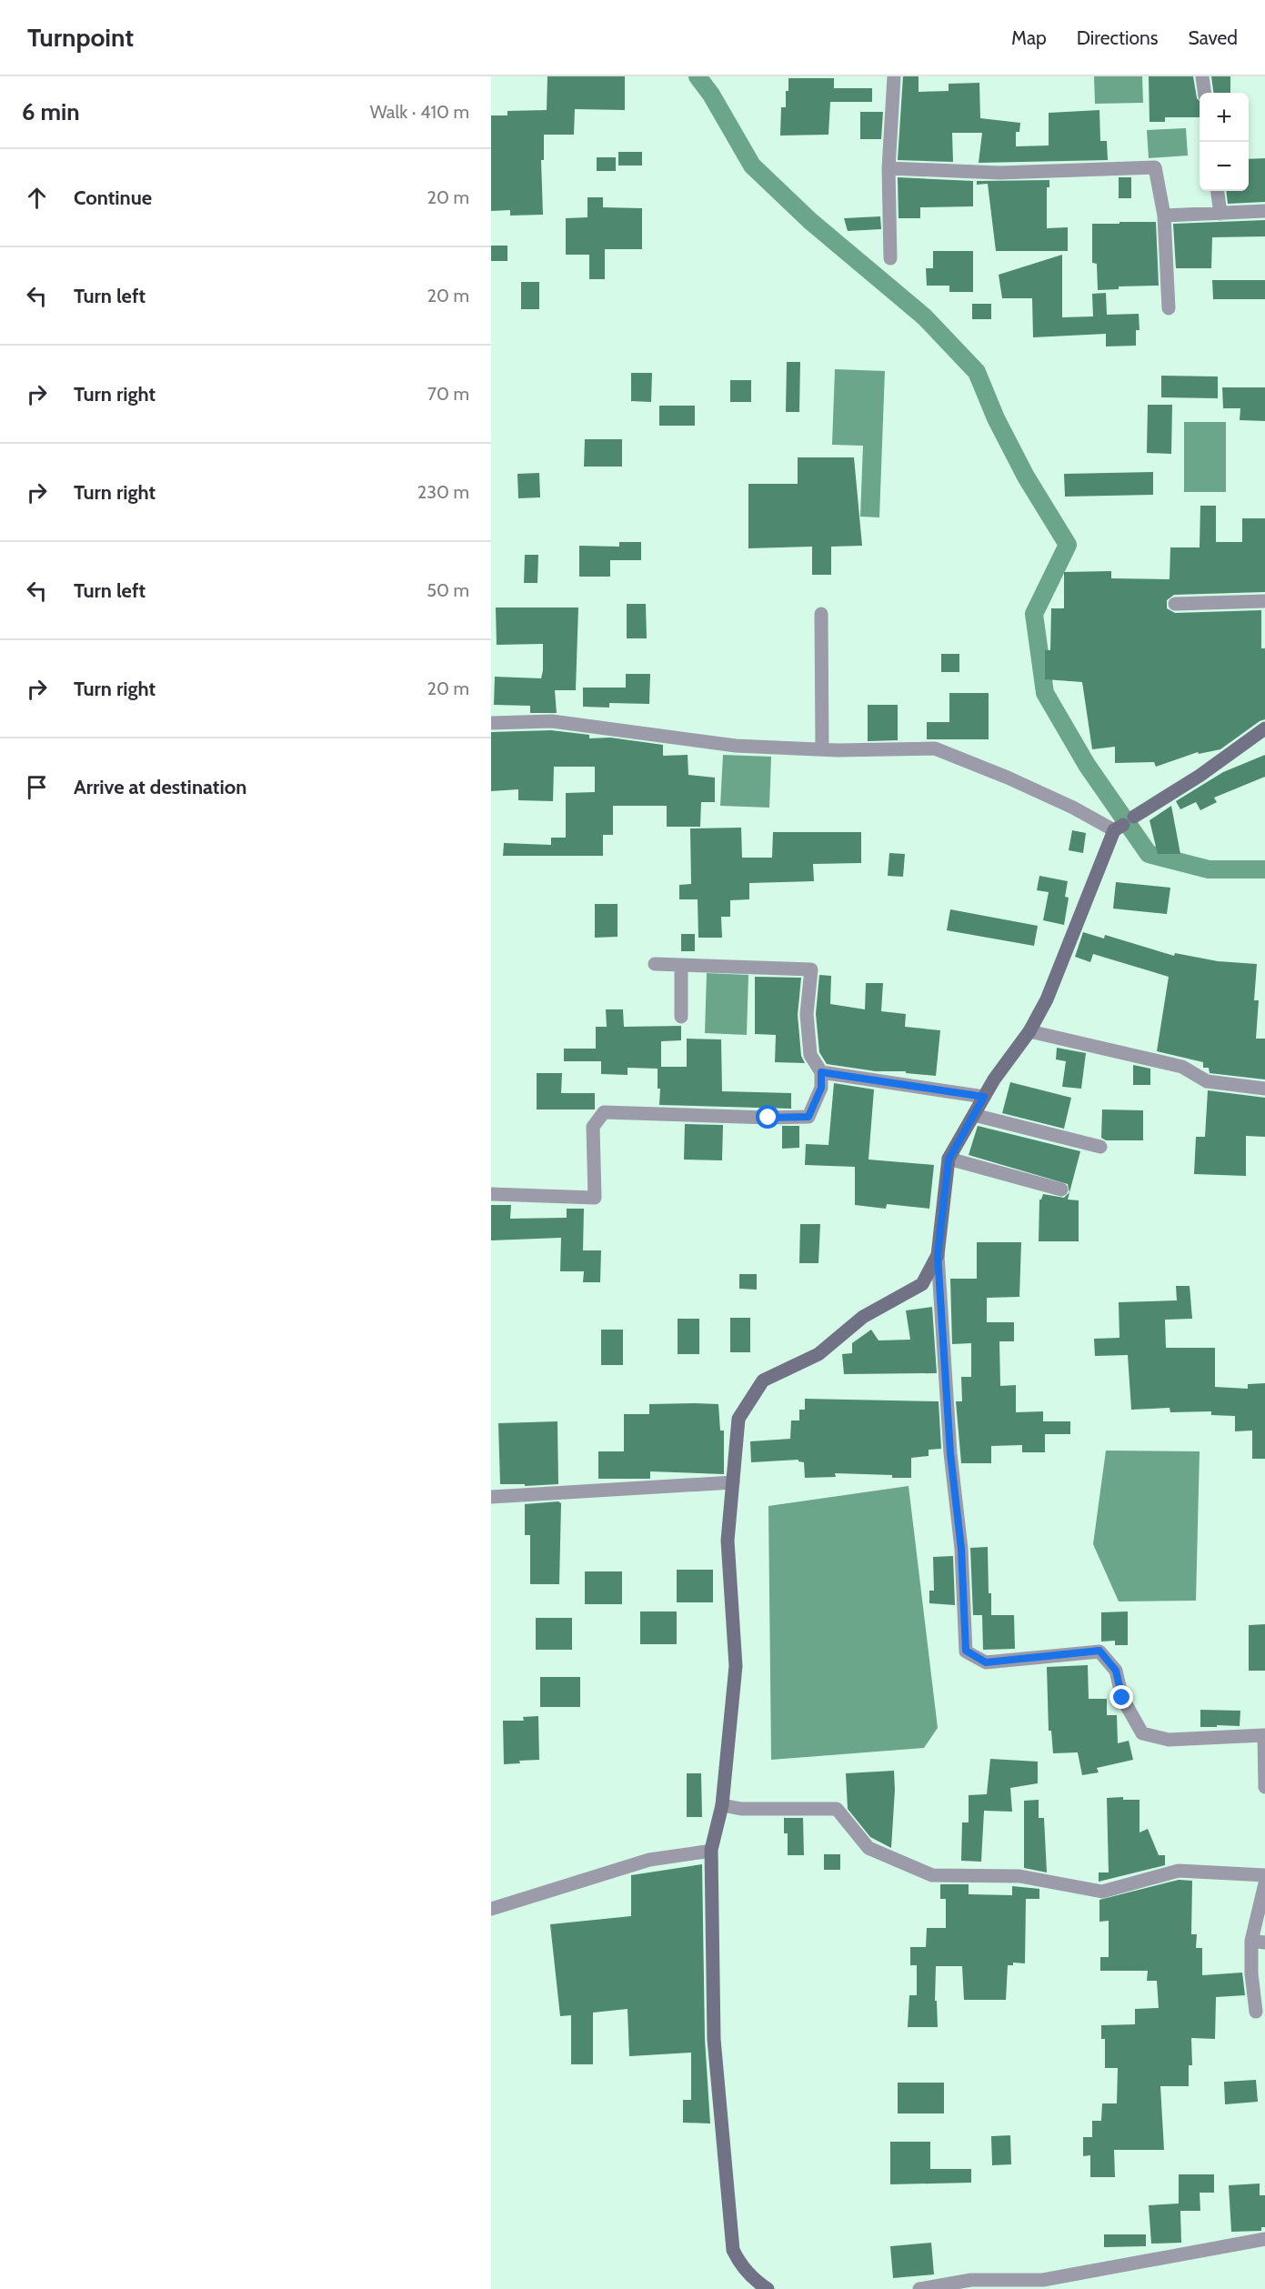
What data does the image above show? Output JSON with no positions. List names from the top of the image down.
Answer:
{
  "page": {
    "header": "Turnpoint",
    "nav": ["Map", "Directions", "Saved"],
    "heading": ["6 min", "Walk · 410 m"],
    "map_buttons": ["+", "−"],
    "list": [
      ["Continue", "20 m"],
      ["Turn left", "20 m"],
      ["Turn right", "70 m"],
      ["Turn right", "230 m"],
      ["Turn left", "50 m"],
      ["Turn right", "20 m"],
      "Arrive at destination"
    ]
  }
}
